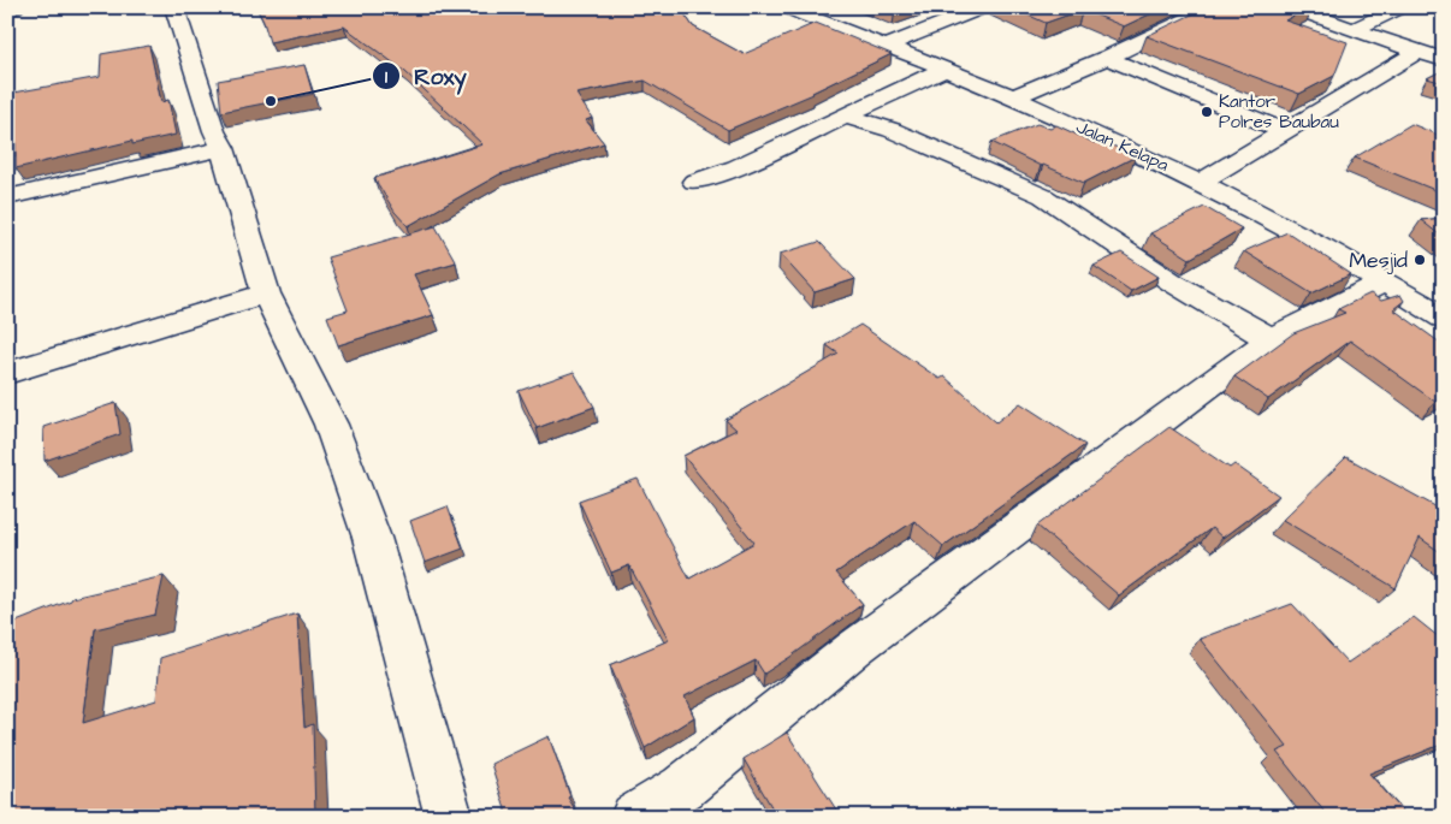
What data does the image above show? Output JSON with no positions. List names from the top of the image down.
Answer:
{
  "streets": {
    "street": ["Jalan Kelapa"]
  },
  "places": ["Roxy", "Kantor Polres Baubau", "Mesjid"]
}
